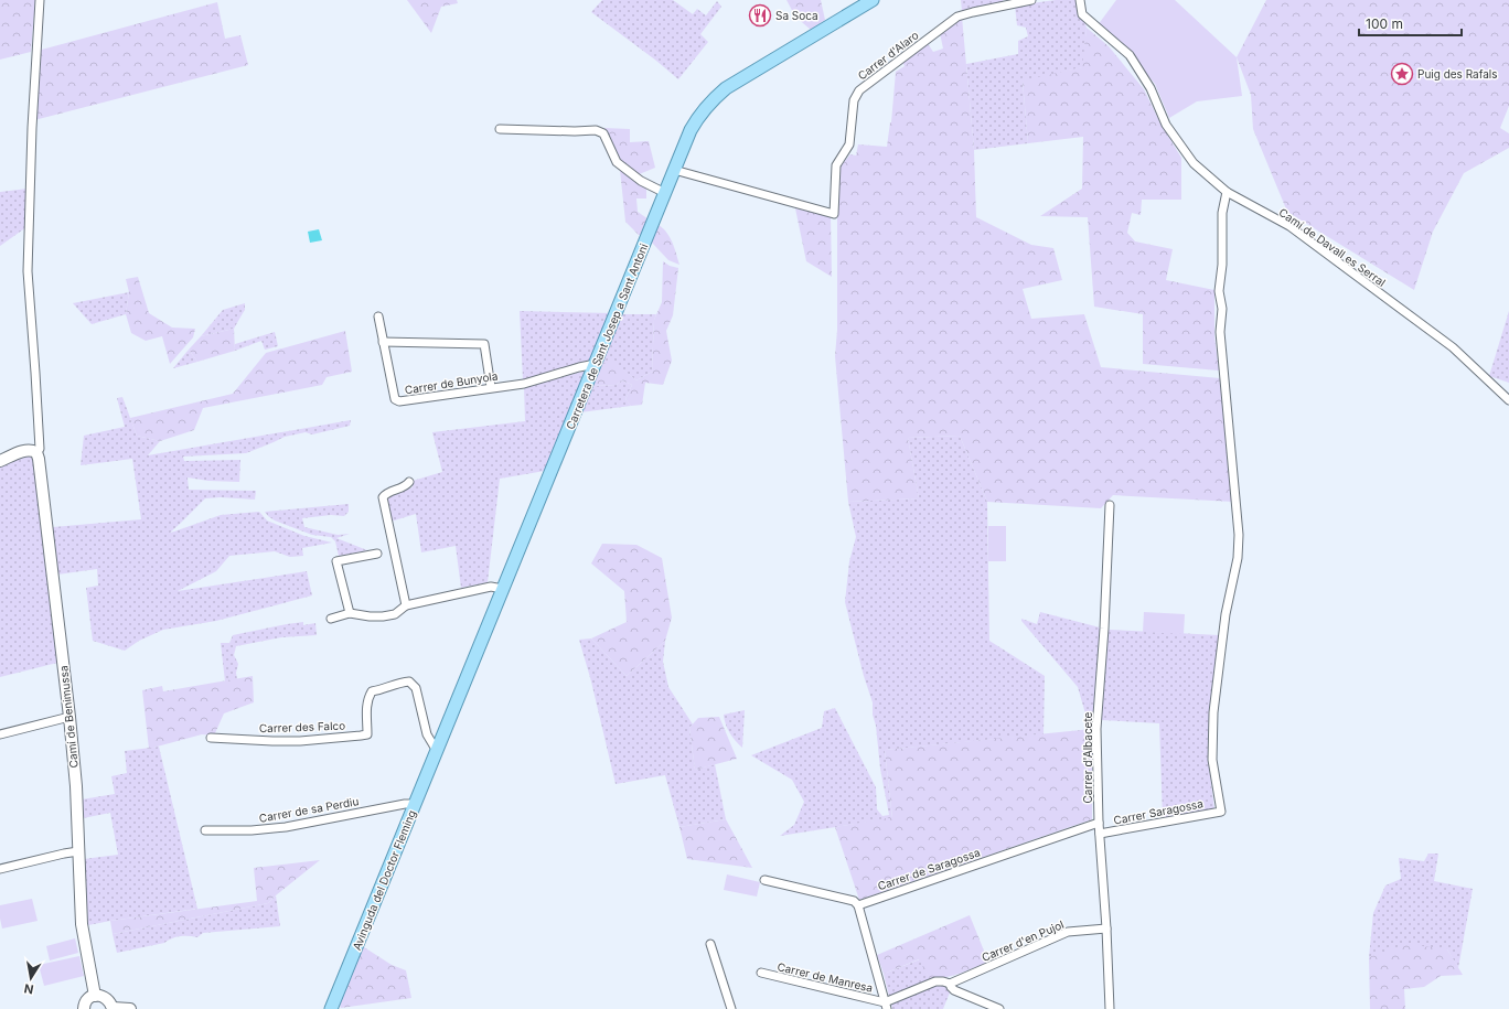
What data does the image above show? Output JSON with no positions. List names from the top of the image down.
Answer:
{
  "streets": {
    "main road": ["Carretera de Sant Josep a Sant Antoni", "Avinguda del Doctor Fleming"],
    "street": [
      "Carrer d'Alaro",
      "Camí de Davall es Serral",
      "Carrer de Bunyola",
      "Camí de Benimussa",
      "Carrer des Falco",
      "Carrer d'Albacete",
      "Carrer de sa Perdiu",
      "Carrer Saragossa",
      "Carrer de Saragossa",
      "Carrer d'en Pujol",
      "Carrer de Manresa"
    ]
  },
  "crossings": [
    ["Carrer d'Alaro", "Carretera de Sant Josep a Sant Antoni"],
    ["Camí de Davall es Serral", "Carrer Saragossa"],
    ["Carretera de Sant Josep a Sant Antoni", "Carrer de Bunyola"],
    ["Carretera de Sant Josep a Sant Antoni", "Carrer des Falco"],
    ["Carretera de Sant Josep a Sant Antoni", "Avinguda del Doctor Fleming"],
    ["Carrer des Falco", "Avinguda del Doctor Fleming"],
    ["Carrer d'Albacete", "Carrer Saragossa"],
    ["Carrer d'Albacete", "Carrer de Saragossa"],
    ["Carrer d'Albacete", "Carrer d'en Pujol"],
    ["Carrer de sa Perdiu", "Avinguda del Doctor Fleming"],
    ["Carrer d'en Pujol", "Carrer de Manresa"]
  ],
  "places": {
    "restaurant": ["Sa Soca"],
    "place": ["Puig des Rafals"]
  },
  "scale_bar": "100 m",
  "north": "bottom"
}
